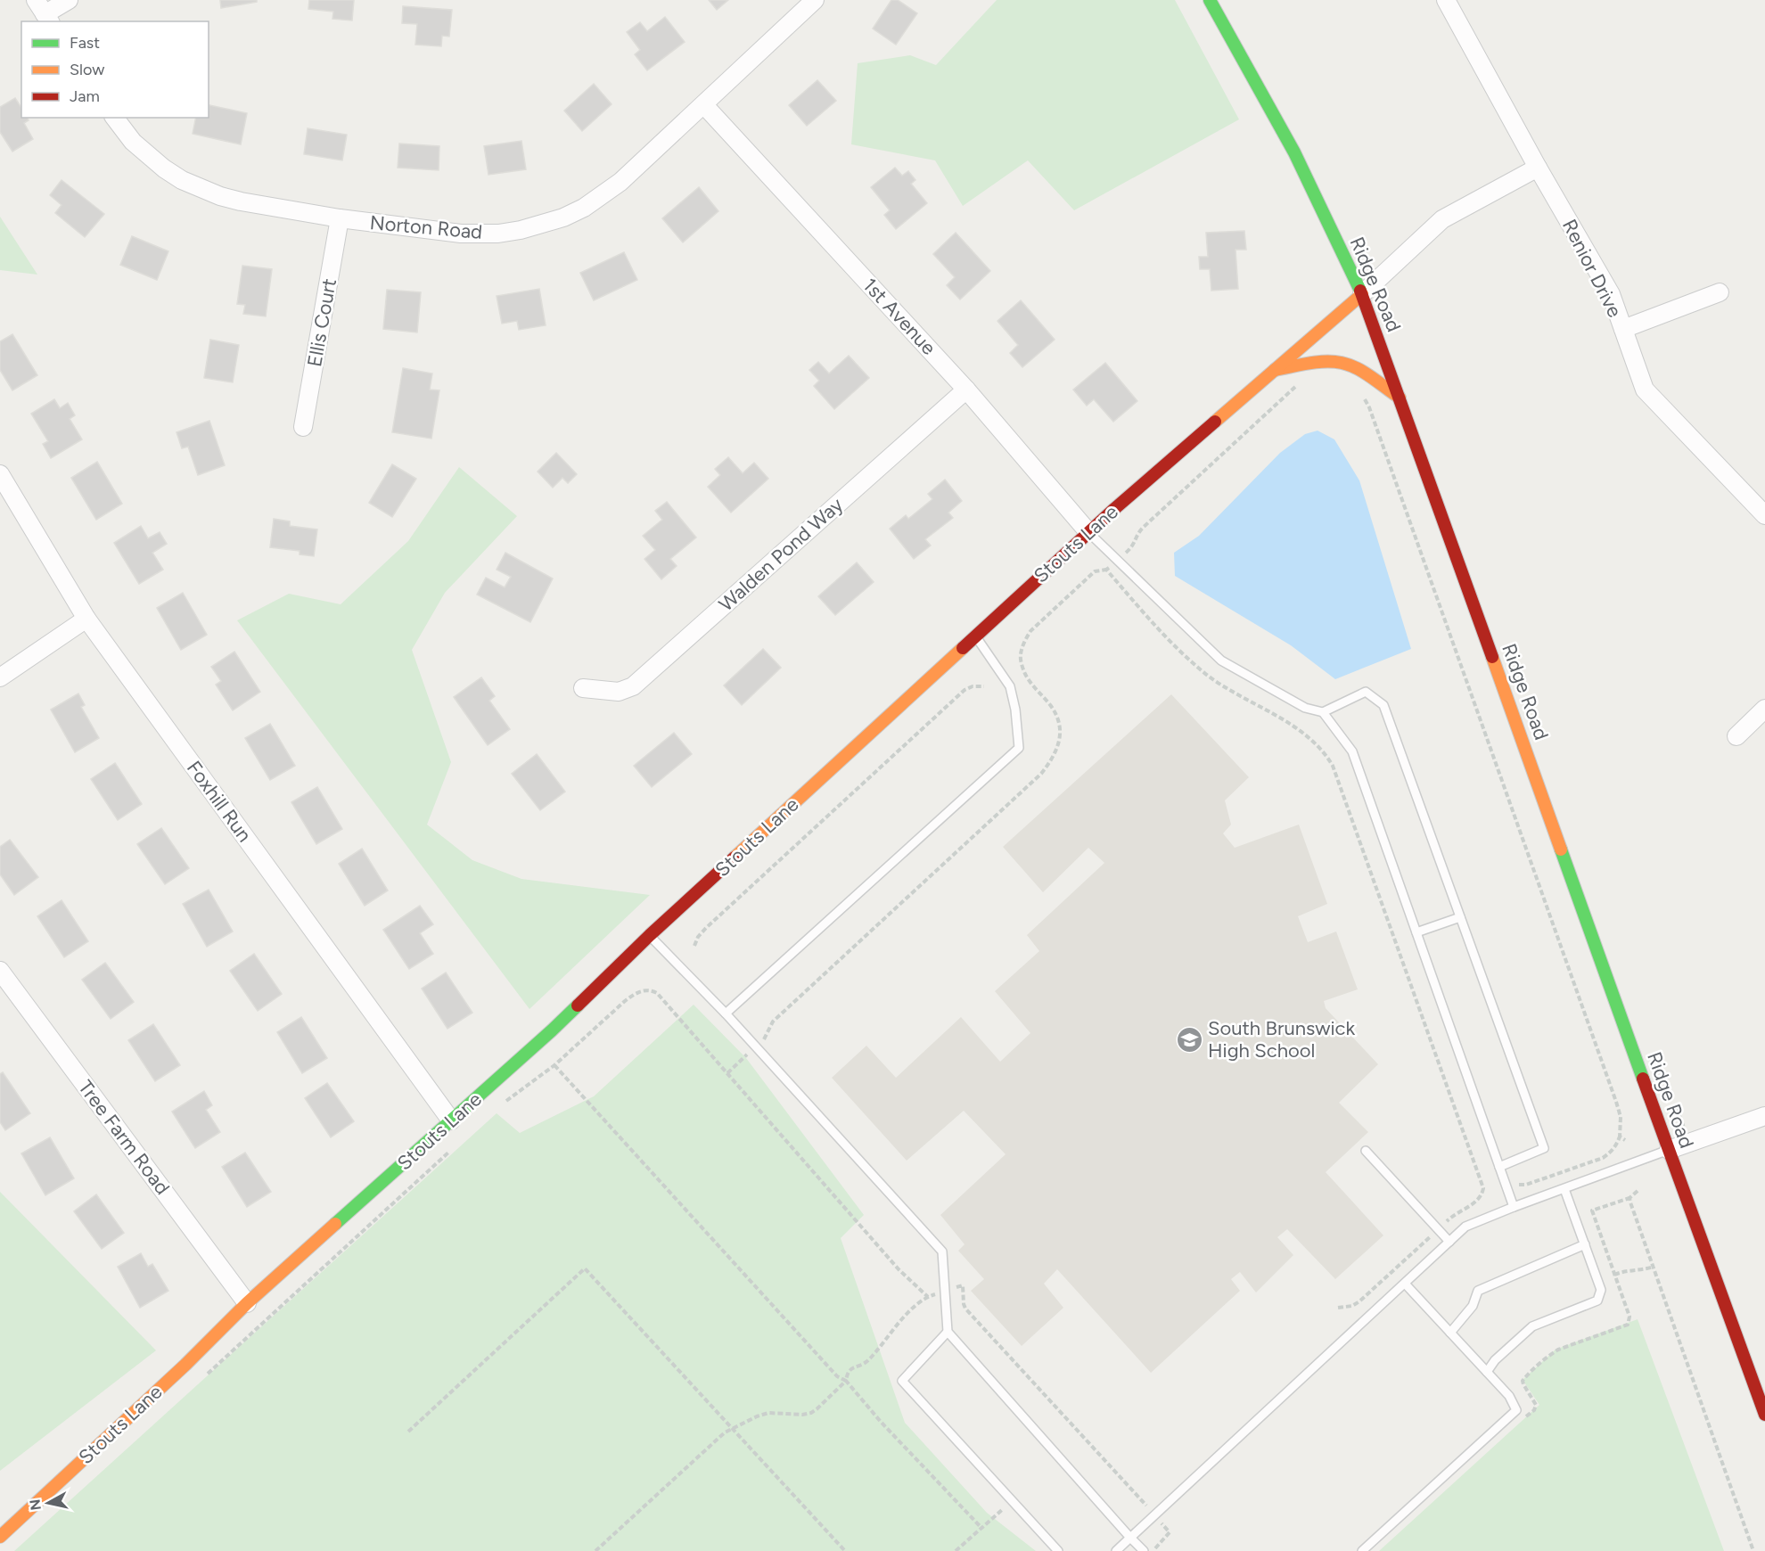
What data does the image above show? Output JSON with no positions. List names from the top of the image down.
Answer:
{
  "streets": {
    "street": [
      "Norton Road",
      "Renior Drive",
      "Ridge Road",
      "1st Avenue",
      "Ellis Court",
      "Stouts Lane",
      "Walden Pond Way",
      "Foxhill Run",
      "Tree Farm Road"
    ]
  },
  "crossings": [
    ["Norton Road", "1st Avenue"],
    ["Norton Road", "Ellis Court"],
    ["Renior Drive", "Stouts Lane"],
    ["Ridge Road", "Stouts Lane"],
    ["1st Avenue", "Stouts Lane"],
    ["1st Avenue", "Walden Pond Way"],
    ["Stouts Lane", "Foxhill Run"],
    ["Stouts Lane", "Tree Farm Road"]
  ],
  "places": {
    "school or university": ["South Brunswick High School"]
  },
  "legend": ["Fast", "Slow", "Jam"],
  "north": "left"
}
